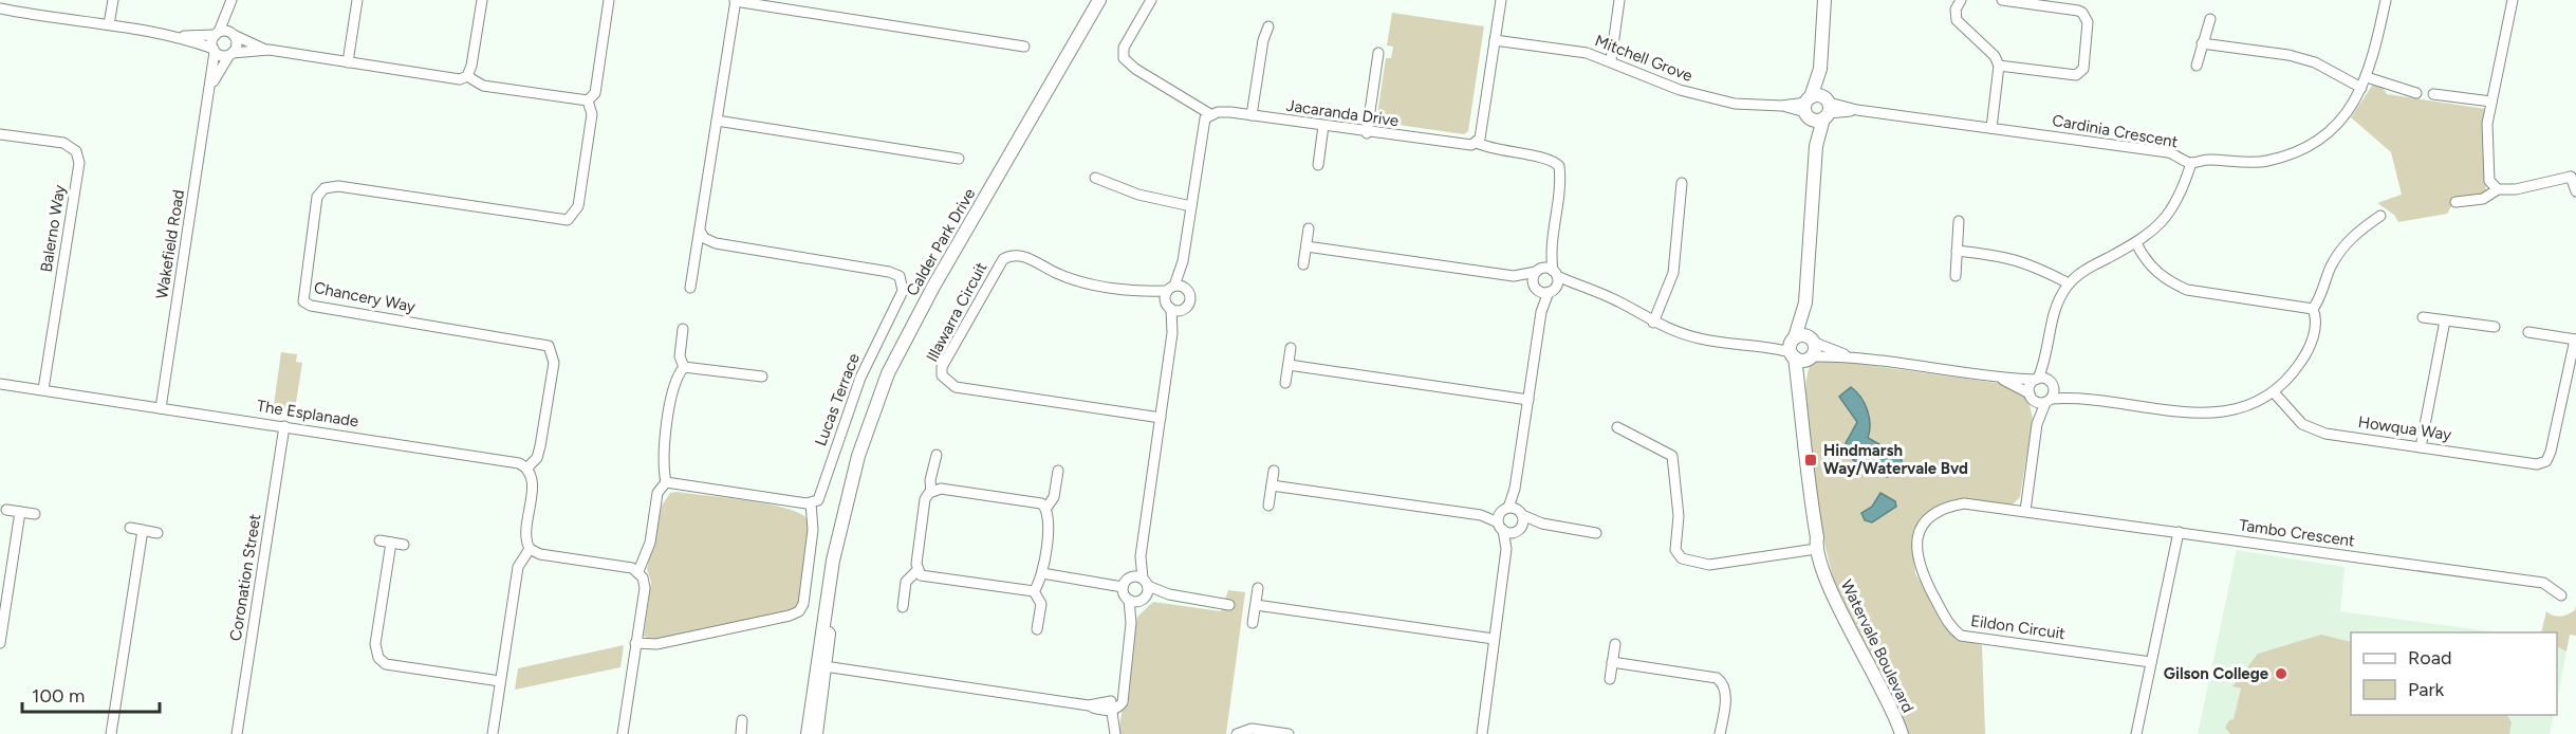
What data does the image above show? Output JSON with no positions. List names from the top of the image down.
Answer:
{
  "streets": {
    "street": [
      "Mitchell Grove",
      "Jacaranda Drive",
      "Cardinia Crescent",
      "Balerno Way",
      "Calder Park Drive",
      "Wakefield Road",
      "Chancery Way",
      "Illawarra Circuit",
      "Lucas Terrace",
      "The Esplanade",
      "Howqua Way",
      "Tambo Crescent",
      "Coronation Street",
      "Eildon Circuit",
      "Watervale Boulevard"
    ]
  },
  "crossings": [
    ["Mitchell Grove", "Watervale Boulevard"],
    ["Cardinia Crescent", "Watervale Boulevard"],
    ["Balerno Way", "The Esplanade"],
    ["Wakefield Road", "The Esplanade"],
    ["Chancery Way", "The Esplanade"],
    ["The Esplanade", "Coronation Street"],
    ["Tambo Crescent", "Eildon Circuit"]
  ],
  "places": {
    "transit": ["Hindmarsh Way/Watervale Bvd"],
    "other": ["Gilson College"]
  },
  "legend": ["Road", "Park"],
  "scale_bar": "100 m"
}
